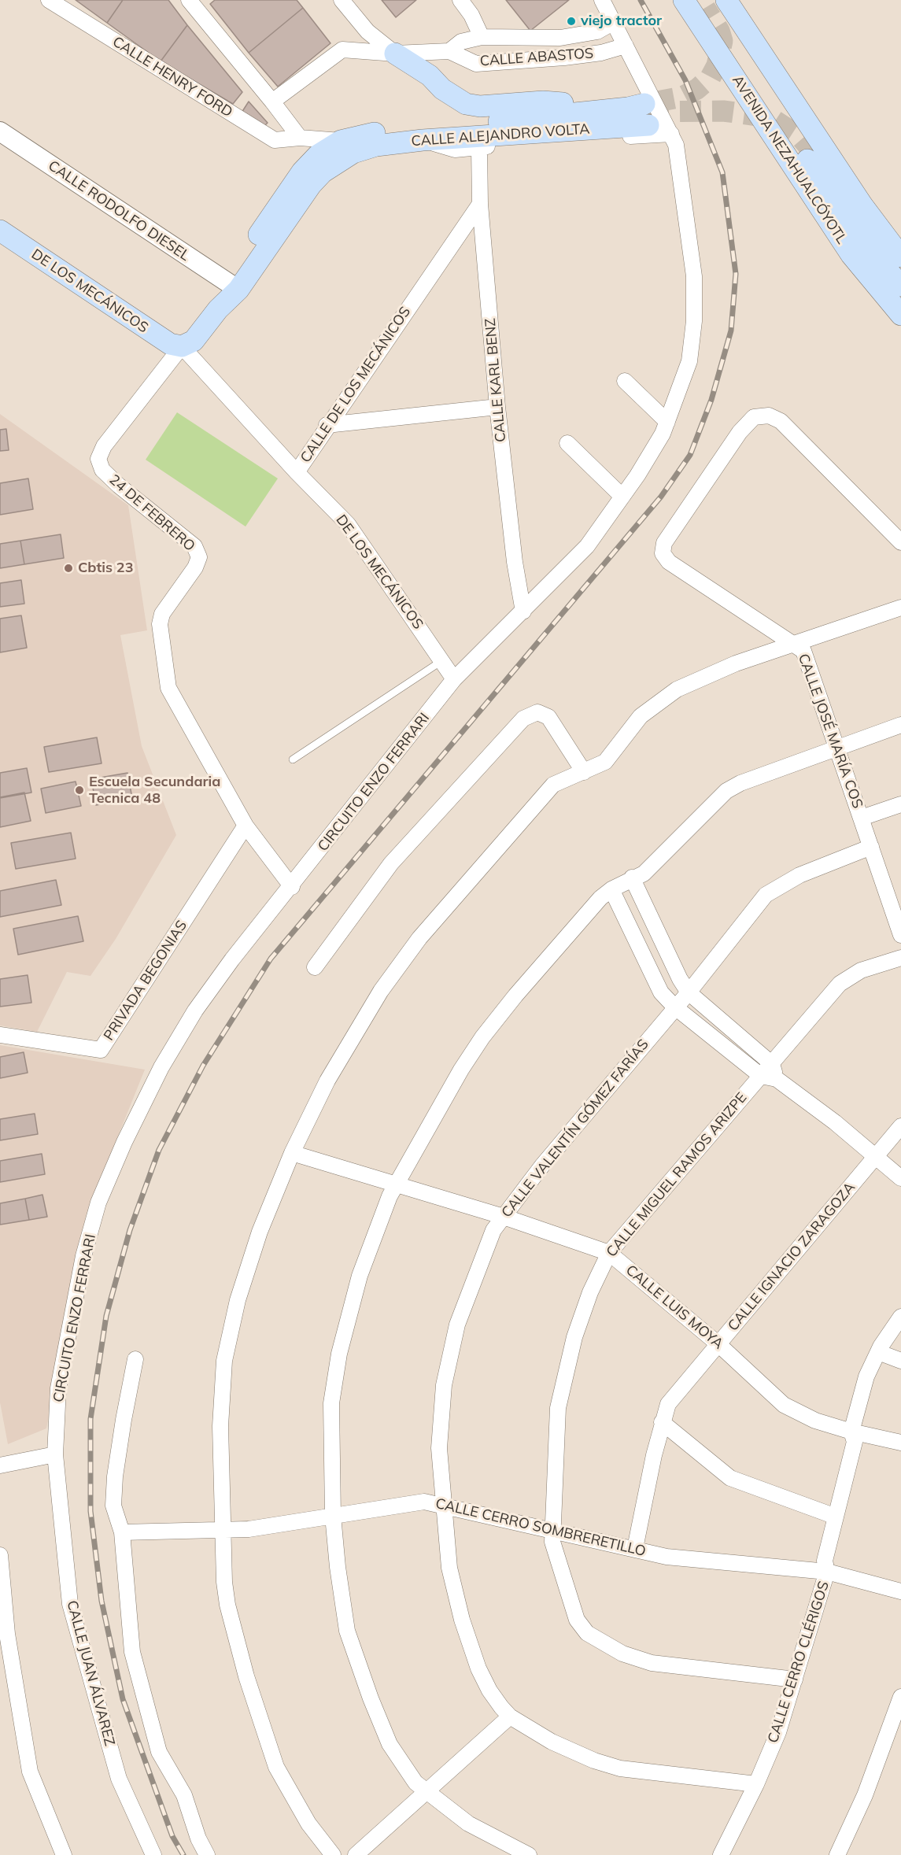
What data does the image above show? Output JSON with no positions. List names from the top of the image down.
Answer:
{
  "streets": {
    "main road": ["CALLE ALEJANDRO VOLTA", "AVENIDA NEZAHUALCÓYOTL", "DE LOS MECÁNICOS"],
    "street": [
      "CALLE ABASTOS",
      "CALLE HENRY FORD",
      "CALLE RODOLFO DIESEL",
      "CALLE KARL BENZ",
      "CALLE DE LOS MECÁNICOS",
      "24 DE FEBRERO",
      "CALLE JOSÉ MARÍA COS",
      "CIRCUITO ENZO FERRARI",
      "PRIVADA BEGONIAS",
      "CALLE VALENTÍN GÓMEZ FARÍAS",
      "CALLE MIGUEL RAMOS ARIZPE",
      "CALLE IGNACIO ZARAGOZA",
      "CALLE LUIS MOYA",
      "CALLE CERRO SOMBRERETILLO",
      "CALLE CERRO CLÉRIGOS",
      "CALLE JUAN ÁLVAREZ"
    ]
  },
  "crossings": [
    ["CALLE ABASTOS", "CIRCUITO ENZO FERRARI"],
    ["CALLE HENRY FORD", "CALLE ALEJANDRO VOLTA"],
    ["CALLE ALEJANDRO VOLTA", "CALLE RODOLFO DIESEL"],
    ["CALLE ALEJANDRO VOLTA", "DE LOS MECÁNICOS"],
    ["CALLE ALEJANDRO VOLTA", "CALLE DE LOS MECÁNICOS"],
    ["CALLE ALEJANDRO VOLTA", "24 DE FEBRERO"],
    ["DE LOS MECÁNICOS", "CALLE DE LOS MECÁNICOS"],
    ["DE LOS MECÁNICOS", "CIRCUITO ENZO FERRARI"],
    ["CALLE KARL BENZ", "CALLE DE LOS MECÁNICOS"],
    ["CALLE KARL BENZ", "CIRCUITO ENZO FERRARI"],
    ["24 DE FEBRERO", "PRIVADA BEGONIAS"],
    ["CALLE JOSÉ MARÍA COS", "CALLE VALENTÍN GÓMEZ FARÍAS"],
    ["CIRCUITO ENZO FERRARI", "CALLE JUAN ÁLVAREZ"],
    ["CALLE VALENTÍN GÓMEZ FARÍAS", "CALLE LUIS MOYA"],
    ["CALLE VALENTÍN GÓMEZ FARÍAS", "CALLE CERRO SOMBRERETILLO"],
    ["CALLE VALENTÍN GÓMEZ FARÍAS", "CALLE CERRO CLÉRIGOS"],
    ["CALLE MIGUEL RAMOS ARIZPE", "CALLE LUIS MOYA"],
    ["CALLE MIGUEL RAMOS ARIZPE", "CALLE CERRO SOMBRERETILLO"],
    ["CALLE MIGUEL RAMOS ARIZPE", "CALLE CERRO CLÉRIGOS"],
    ["CALLE IGNACIO ZARAGOZA", "CALLE LUIS MOYA"],
    ["CALLE IGNACIO ZARAGOZA", "CALLE CERRO SOMBRERETILLO"],
    ["CALLE LUIS MOYA", "CALLE CERRO CLÉRIGOS"],
    ["CALLE CERRO SOMBRERETILLO", "CALLE CERRO CLÉRIGOS"]
  ],
  "places": ["viejo tractor", "Cbtis 23", "Escuela Secundaria Tecnica 48"]
}
